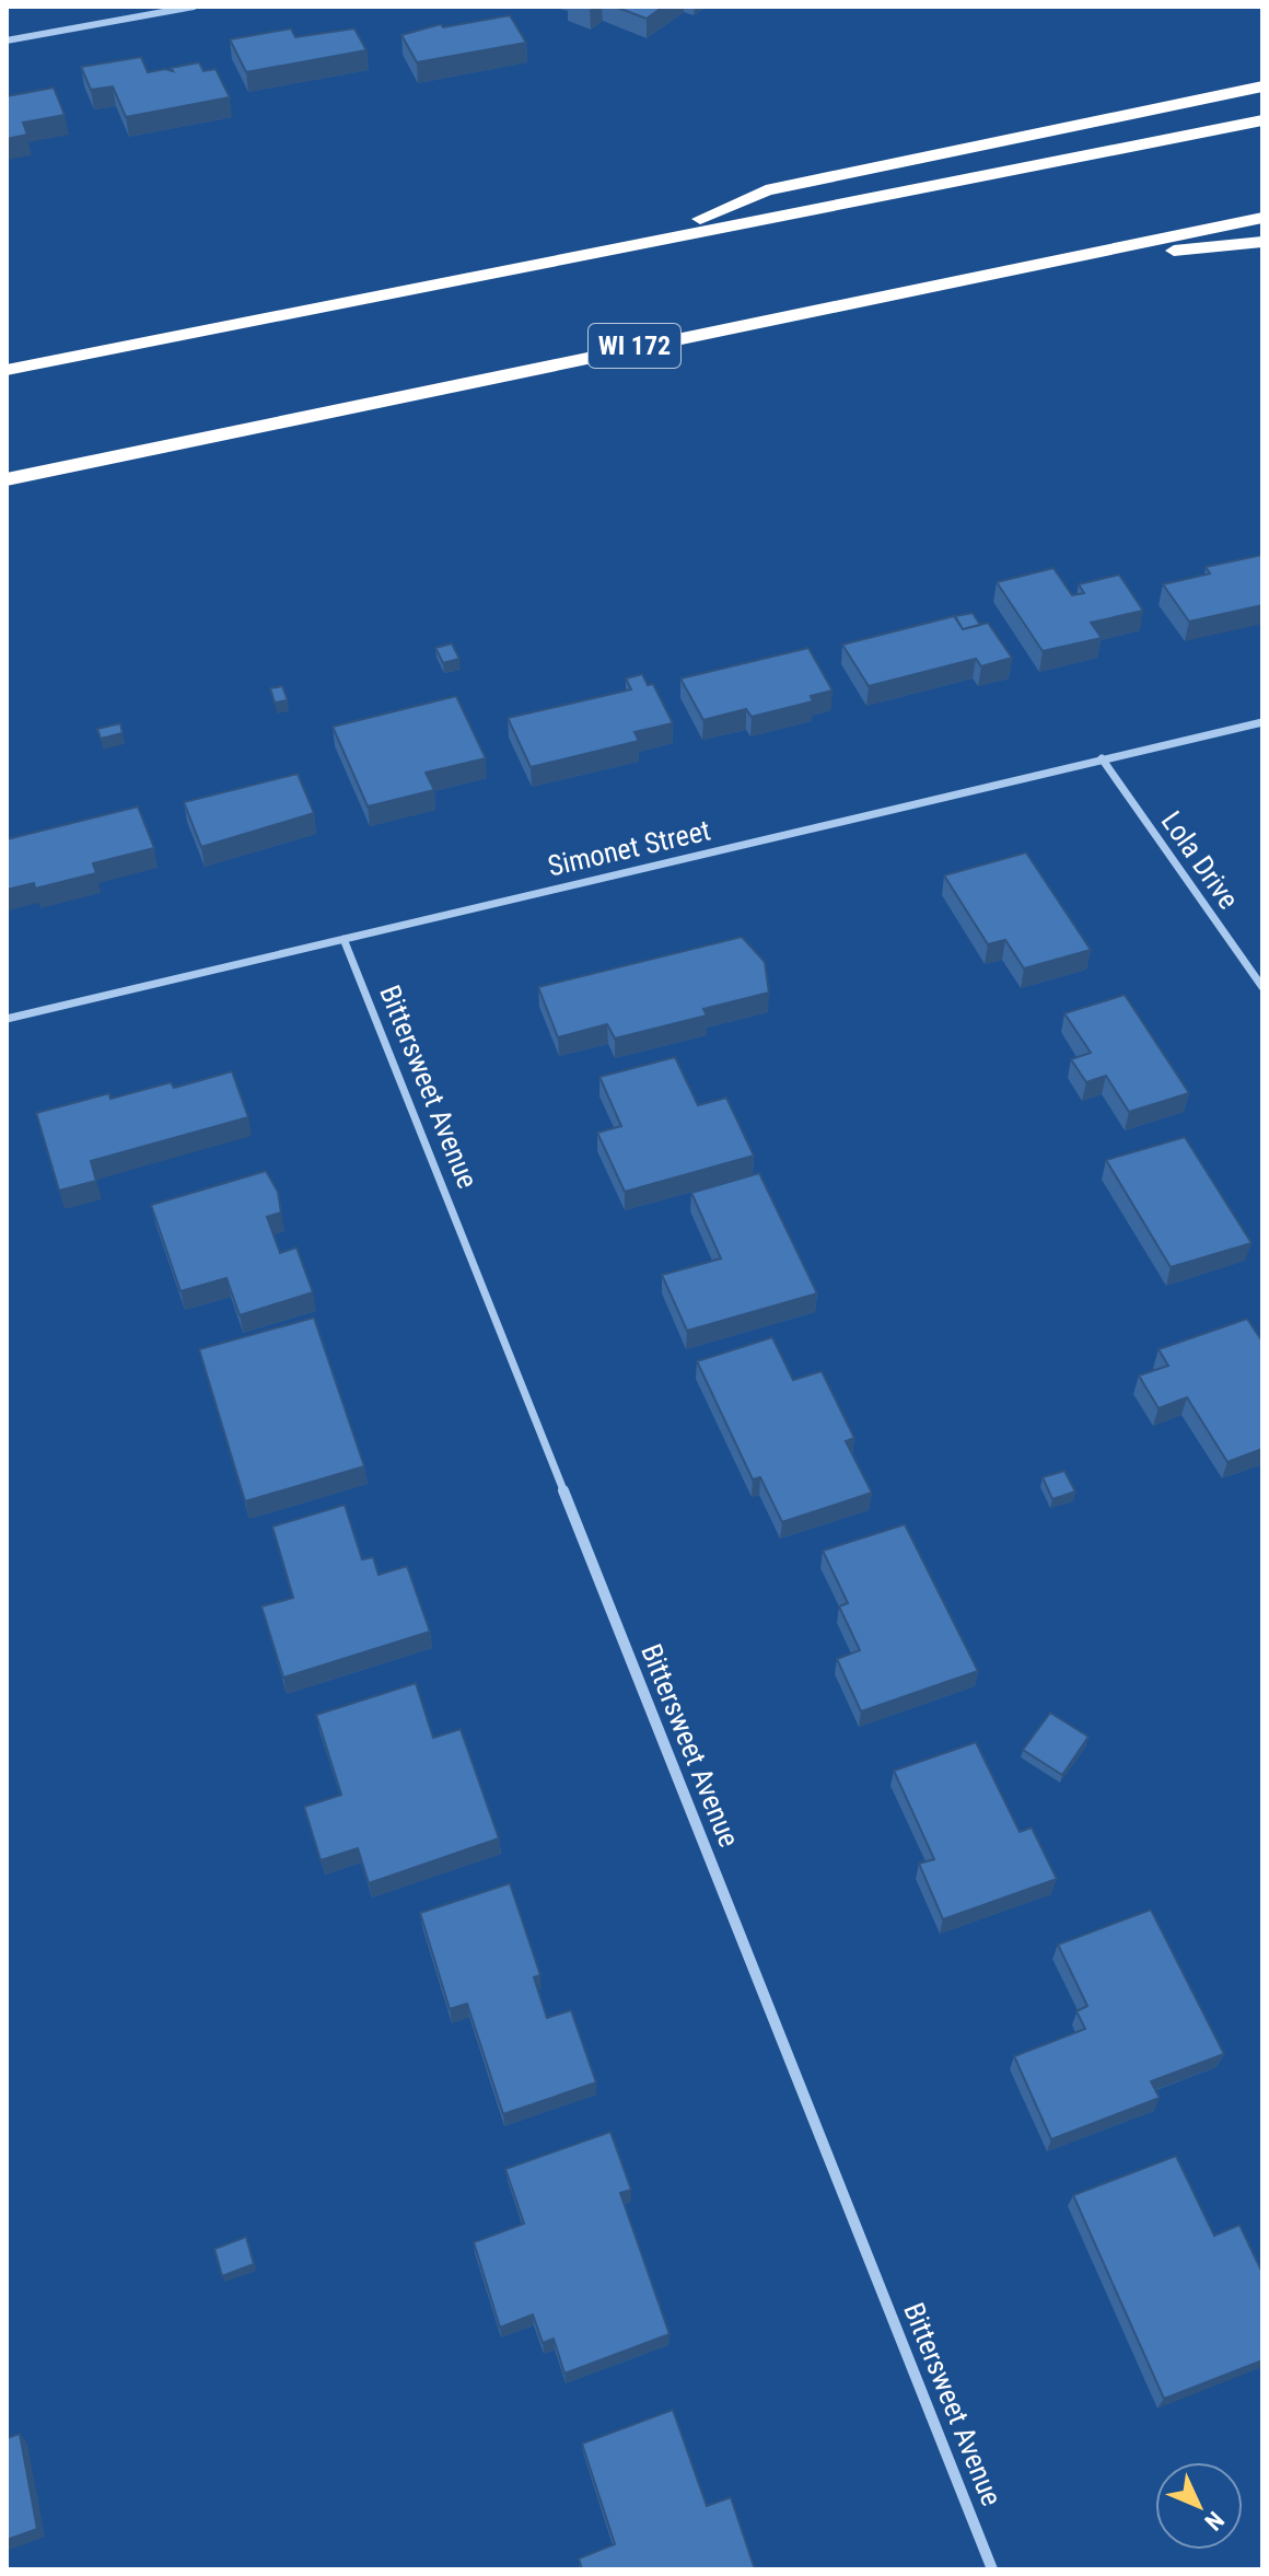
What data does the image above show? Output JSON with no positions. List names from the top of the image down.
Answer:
{
  "streets": {
    "highway": ["WI 172"],
    "street": ["Simonet Street", "Lola Drive", "Bittersweet Avenue"]
  },
  "crossings": [
    ["Simonet Street", "Lola Drive"],
    ["Simonet Street", "Bittersweet Avenue"]
  ],
  "north": "bottom right"
}
